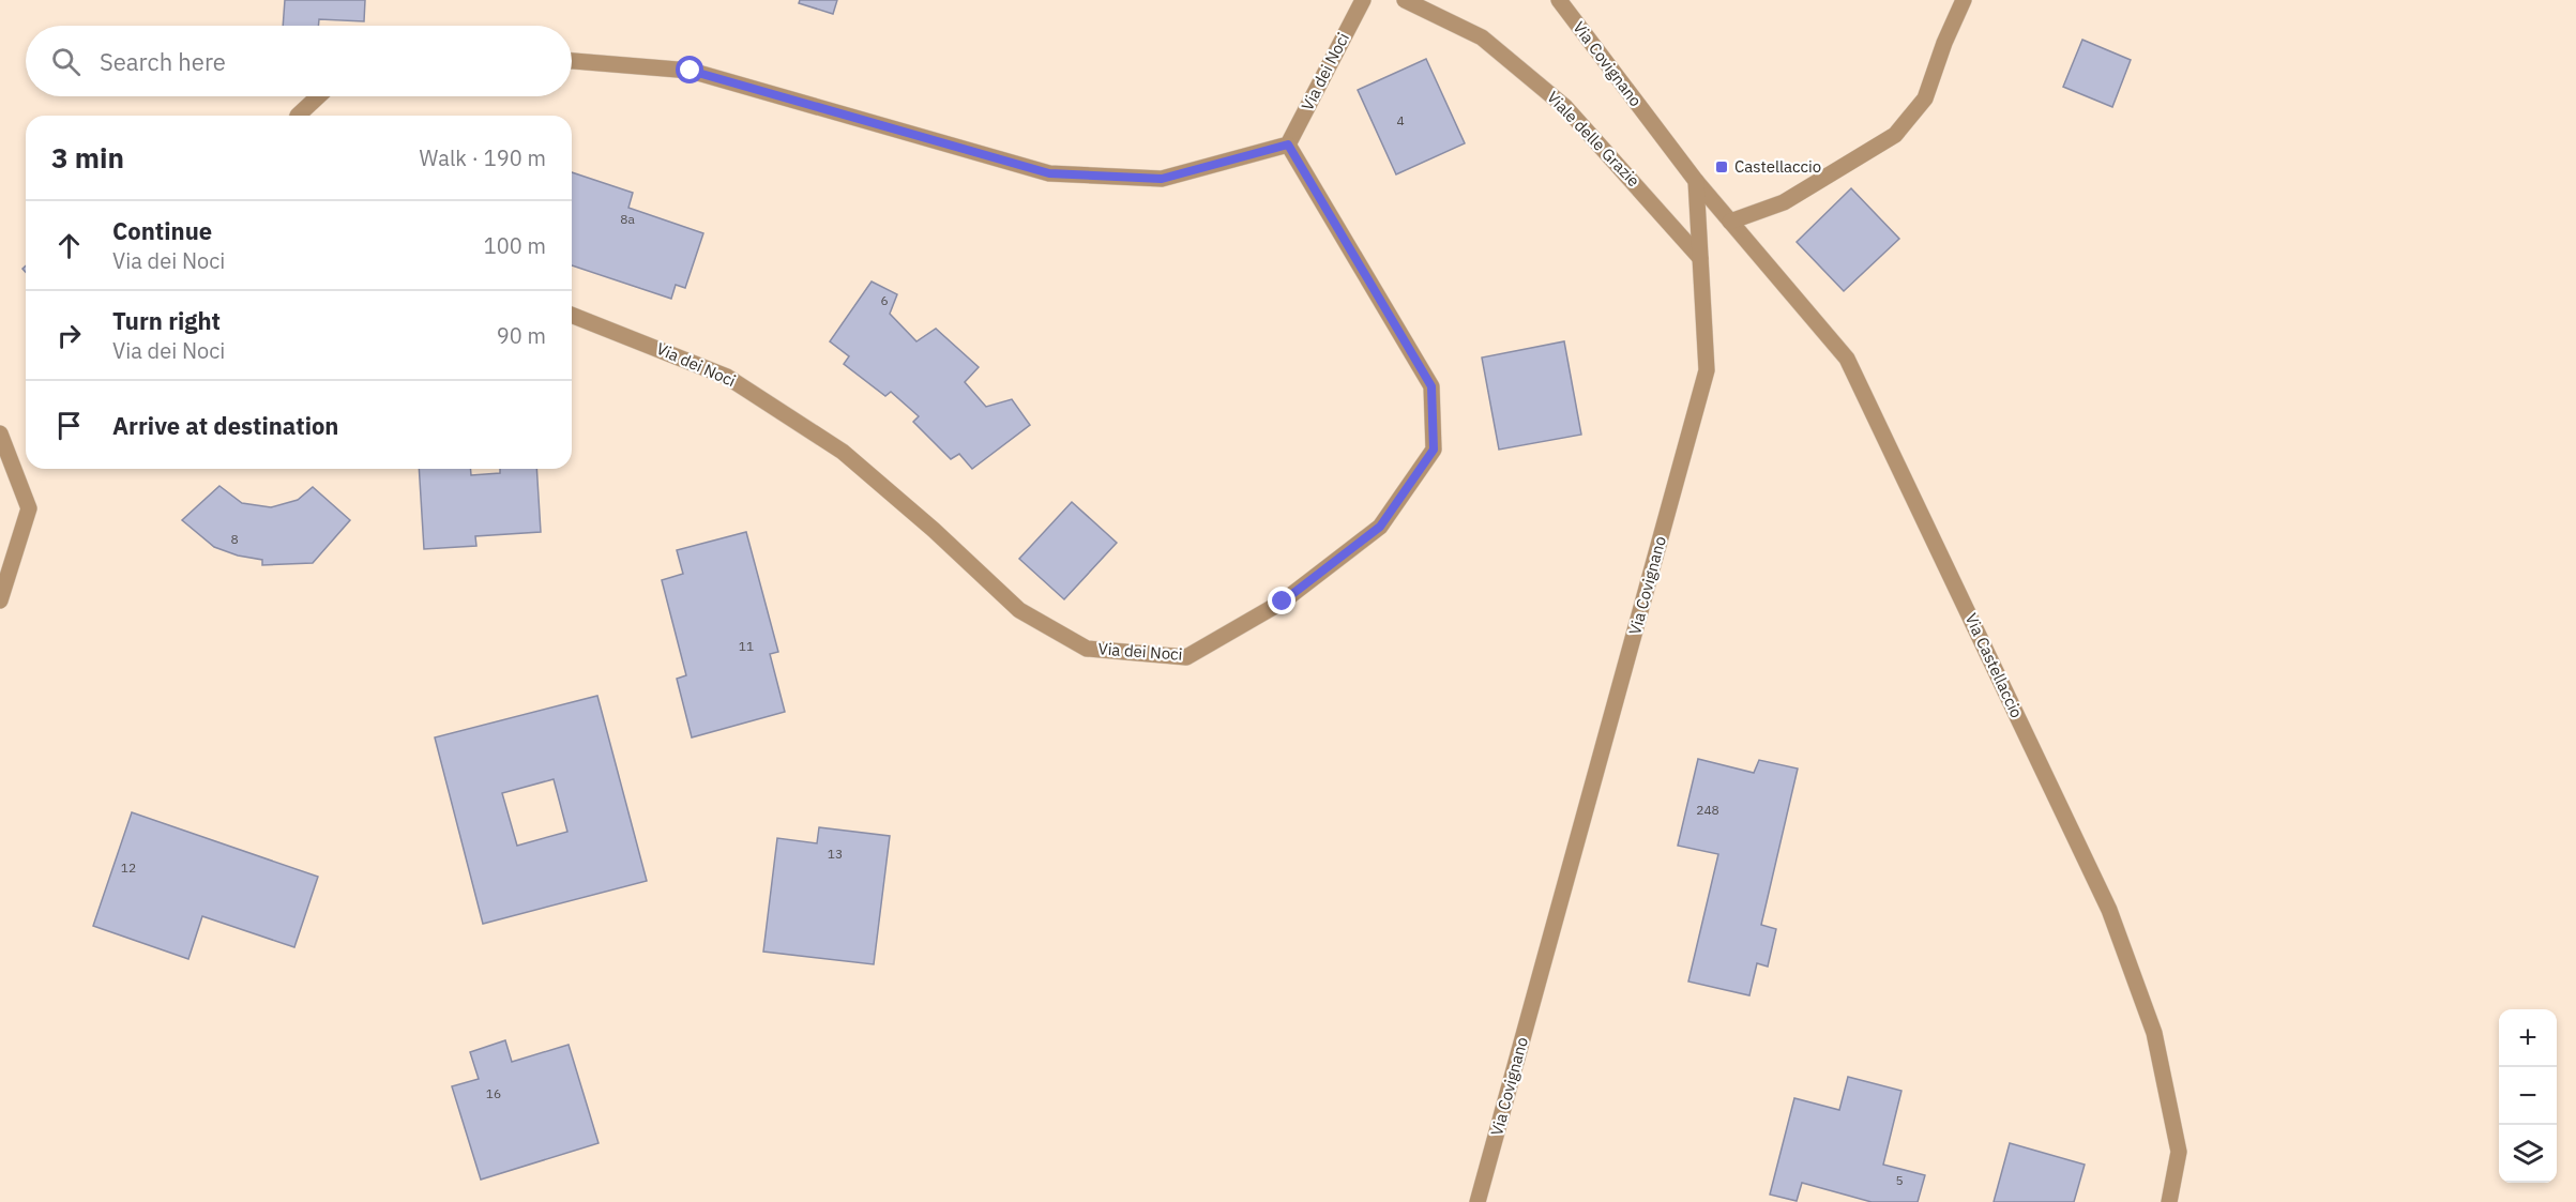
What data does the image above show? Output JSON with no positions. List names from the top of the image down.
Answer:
{
  "streets": {
    "street": [
      "Via Covignano",
      "Via dei Noci",
      "Viale delle Grazie",
      "Via Castellaccio"
    ]
  },
  "crossings": [
    ["Via Covignano", "Viale delle Grazie"],
    ["Via Covignano", "Via Castellaccio"]
  ],
  "places": {
    "transit": ["Castellaccio"]
  },
  "house_numbers": [
    "4",
    "8a",
    "6",
    "8",
    "11",
    "248",
    "13",
    "12",
    "16",
    "5"
  ],
  "page": {
    "search": "Search here",
    "heading": ["3 min", "Walk · 190 m"],
    "list": [
      ["Continue", "Via dei Noci", "100 m"],
      ["Turn right", "Via dei Noci", "90 m"],
      "Arrive at destination"
    ],
    "map_buttons": ["+", "−"]
  }
}
